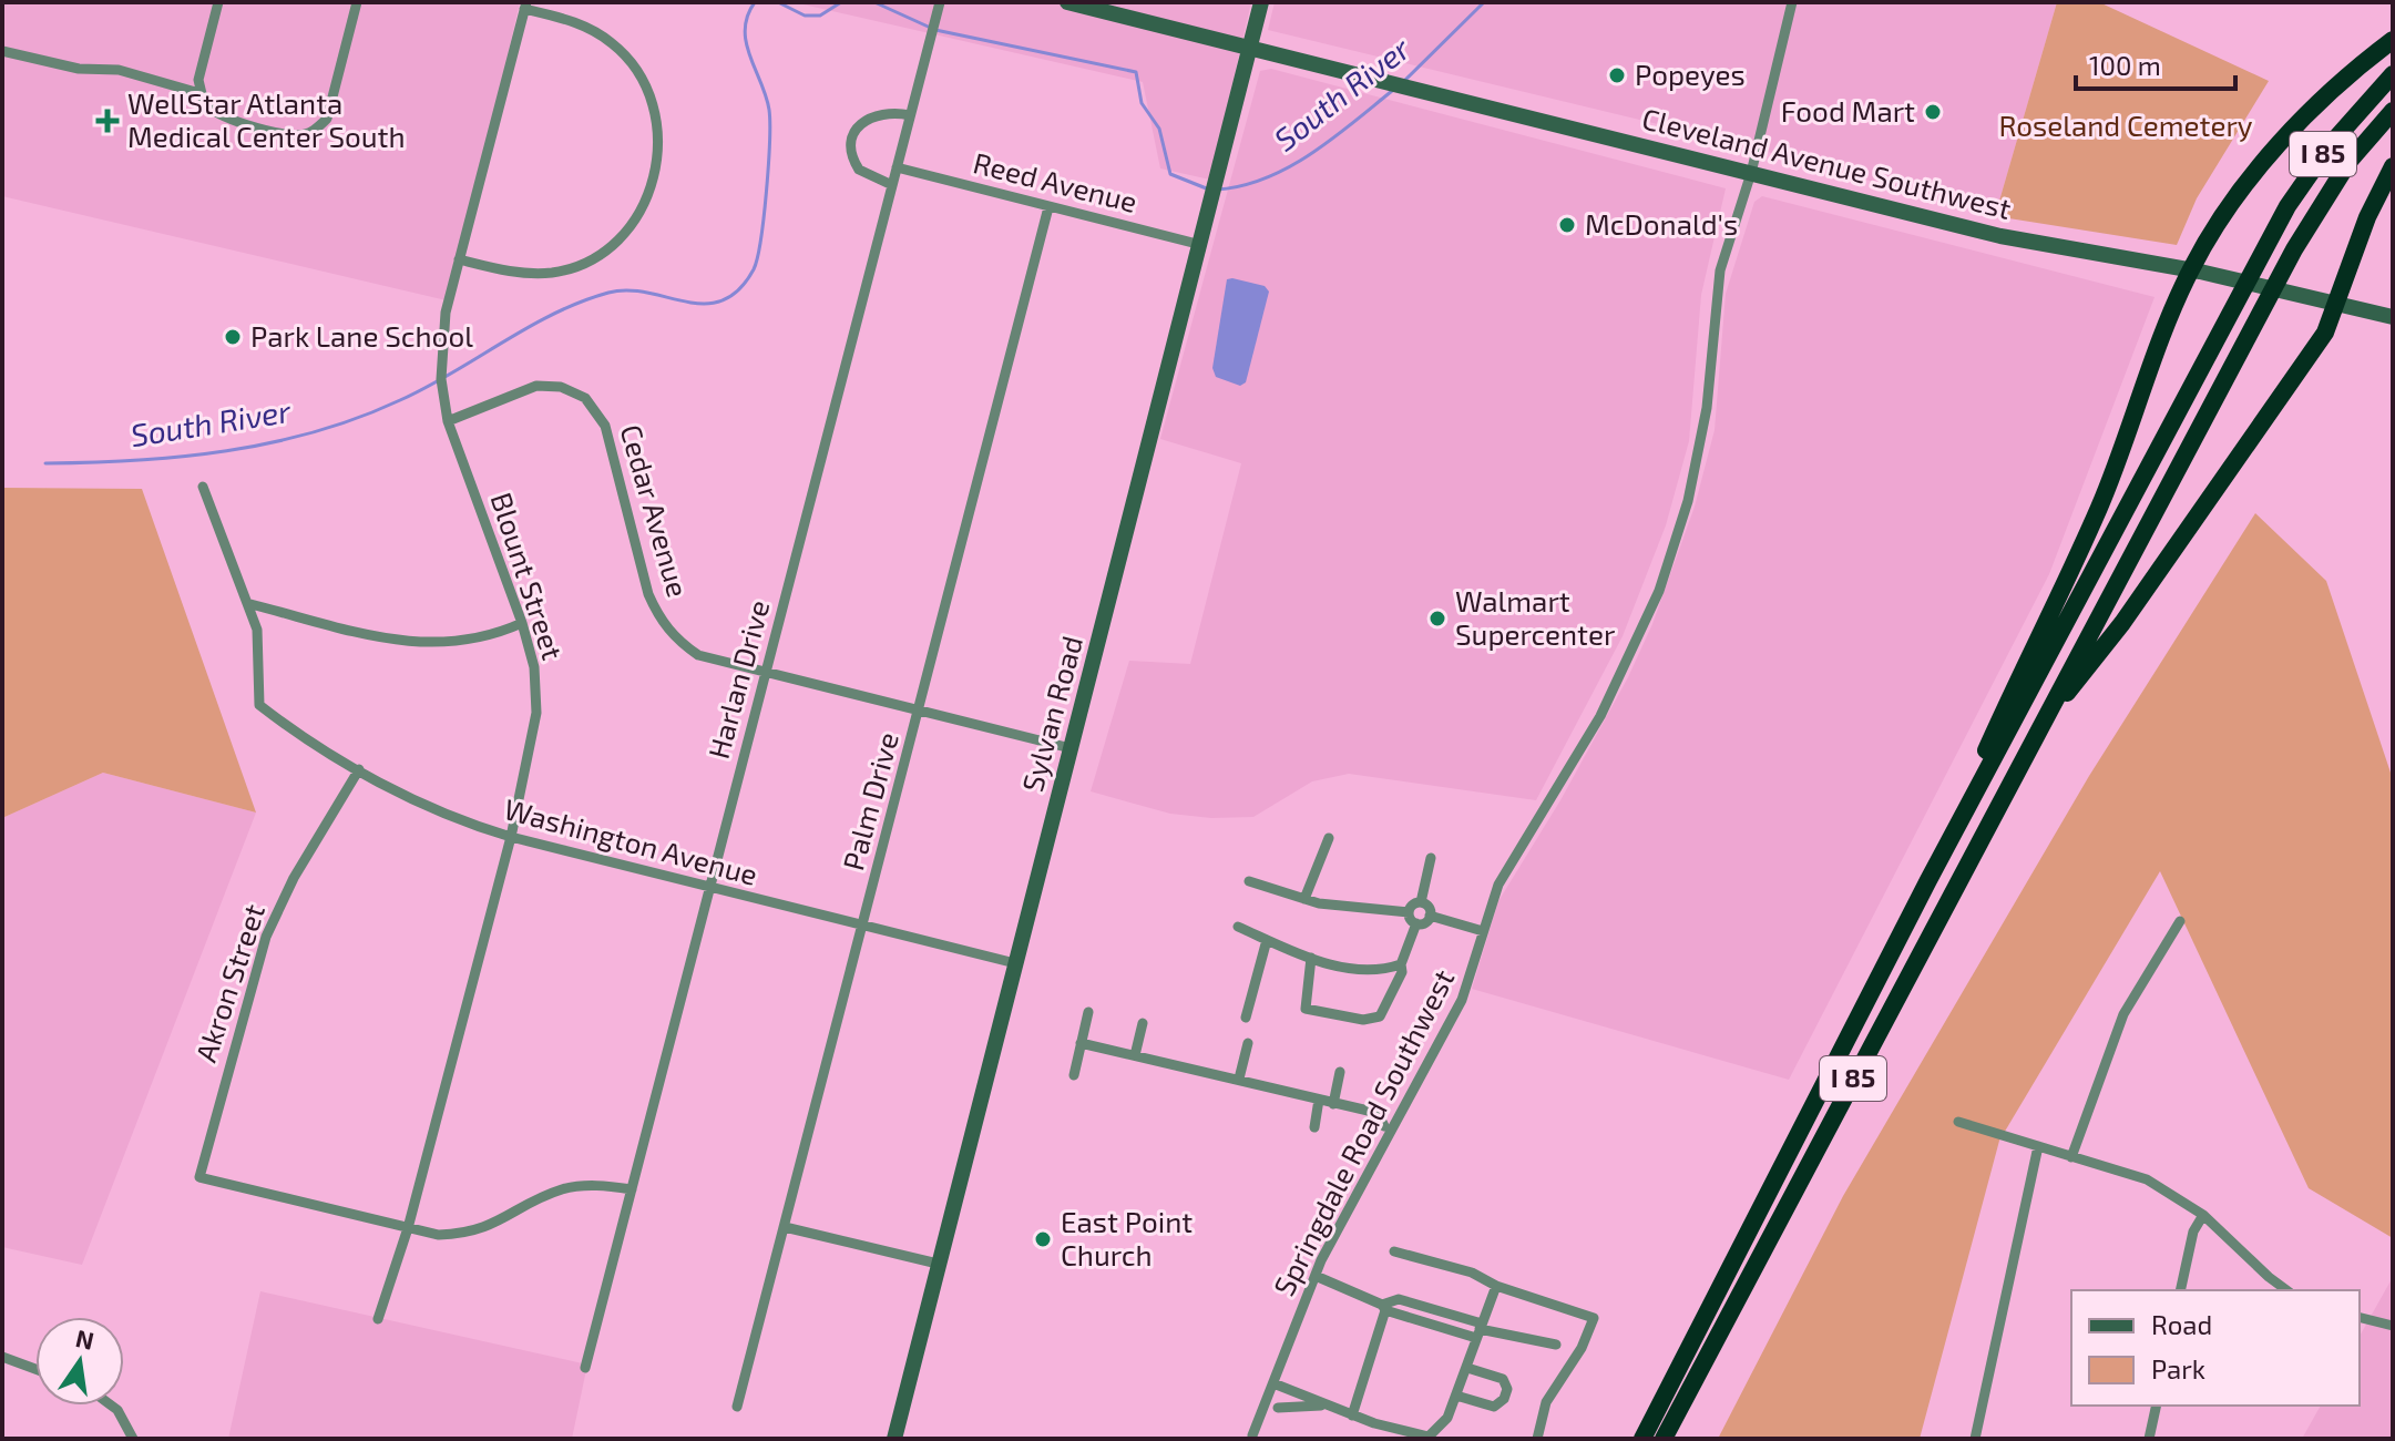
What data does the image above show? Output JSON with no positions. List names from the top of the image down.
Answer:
{
  "streets": {
    "highway": ["I 85"],
    "main road": ["Cleveland Avenue Southwest", "Sylvan Road"],
    "street": [
      "Reed Avenue",
      "Cedar Avenue",
      "Blount Street",
      "Harlan Drive",
      "Palm Drive",
      "Washington Avenue",
      "Akron Street",
      "Springdale Road Southwest"
    ]
  },
  "crossings": [
    ["Cleveland Avenue Southwest", "Sylvan Road"],
    ["Cleveland Avenue Southwest", "Springdale Road Southwest"],
    ["Reed Avenue", "Harlan Drive"],
    ["Reed Avenue", "Sylvan Road"],
    ["Reed Avenue", "Palm Drive"],
    ["Cedar Avenue", "Blount Street"],
    ["Cedar Avenue", "Harlan Drive"],
    ["Cedar Avenue", "Sylvan Road"],
    ["Cedar Avenue", "Palm Drive"],
    ["Blount Street", "Washington Avenue"],
    ["Blount Street", "Akron Street"],
    ["Harlan Drive", "Washington Avenue"],
    ["Sylvan Road", "Washington Avenue"],
    ["Palm Drive", "Washington Avenue"],
    ["Washington Avenue", "Akron Street"]
  ],
  "water": ["South River"],
  "parks": ["Roseland Cemetery"],
  "places": {
    "other": [
      "Popeyes",
      "Food Mart",
      "McDonald's",
      "Park Lane School",
      "Walmart Supercenter",
      "East Point Church"
    ],
    "health": ["WellStar Atlanta Medical Center South"]
  },
  "legend": ["Road", "Park"],
  "scale_bar": "100 m",
  "north": "top"
}
